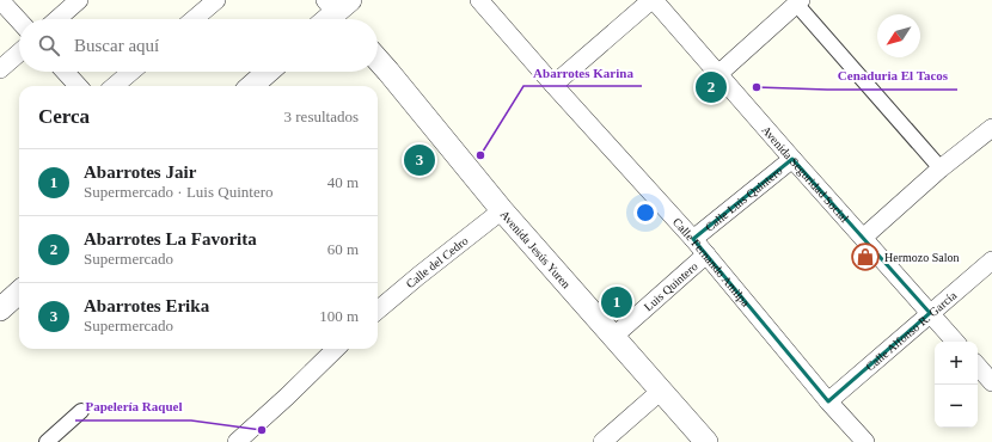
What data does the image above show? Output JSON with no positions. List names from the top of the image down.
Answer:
{
  "streets": {
    "street": [
      "Avenida Seguridad Social",
      "Calle Luis Quintero",
      "Avenida Jesús Yuren",
      "Calle del Cedro",
      "Calle Fernando Amilpa",
      "Luis Quintero",
      "Calle Alfonso R. García"
    ]
  },
  "crossings": [
    ["Avenida Seguridad Social", "Calle Luis Quintero"],
    ["Avenida Seguridad Social", "Calle Alfonso R. García"],
    ["Calle Luis Quintero", "Calle Fernando Amilpa"],
    ["Avenida Jesús Yuren", "Calle del Cedro"],
    ["Avenida Jesús Yuren", "Luis Quintero"],
    ["Calle Fernando Amilpa", "Luis Quintero"],
    ["Calle Fernando Amilpa", "Calle Alfonso R. García"]
  ],
  "places": {
    "other": ["Cenaduria El Tacos", "Abarrotes Karina", "Papelería Raquel"],
    "shop": ["Hermozo Salon"]
  },
  "north": "bottom left",
  "page": {
    "search": "Buscar aquí",
    "pins": ["2", "3", "1"],
    "heading": ["Cerca", "3 resultados"],
    "list": [
      {
        "mark": "1",
        "name": "Abarrotes Jair",
        "note": "Supermercado · Luis Quintero",
        "value": "40 m"
      },
      {
        "mark": "2",
        "name": "Abarrotes La Favorita",
        "note": "Supermercado",
        "value": "60 m"
      },
      {
        "mark": "3",
        "name": "Abarrotes Erika",
        "note": "Supermercado",
        "value": "100 m"
      }
    ],
    "map_buttons": ["+", "−"]
  }
}
